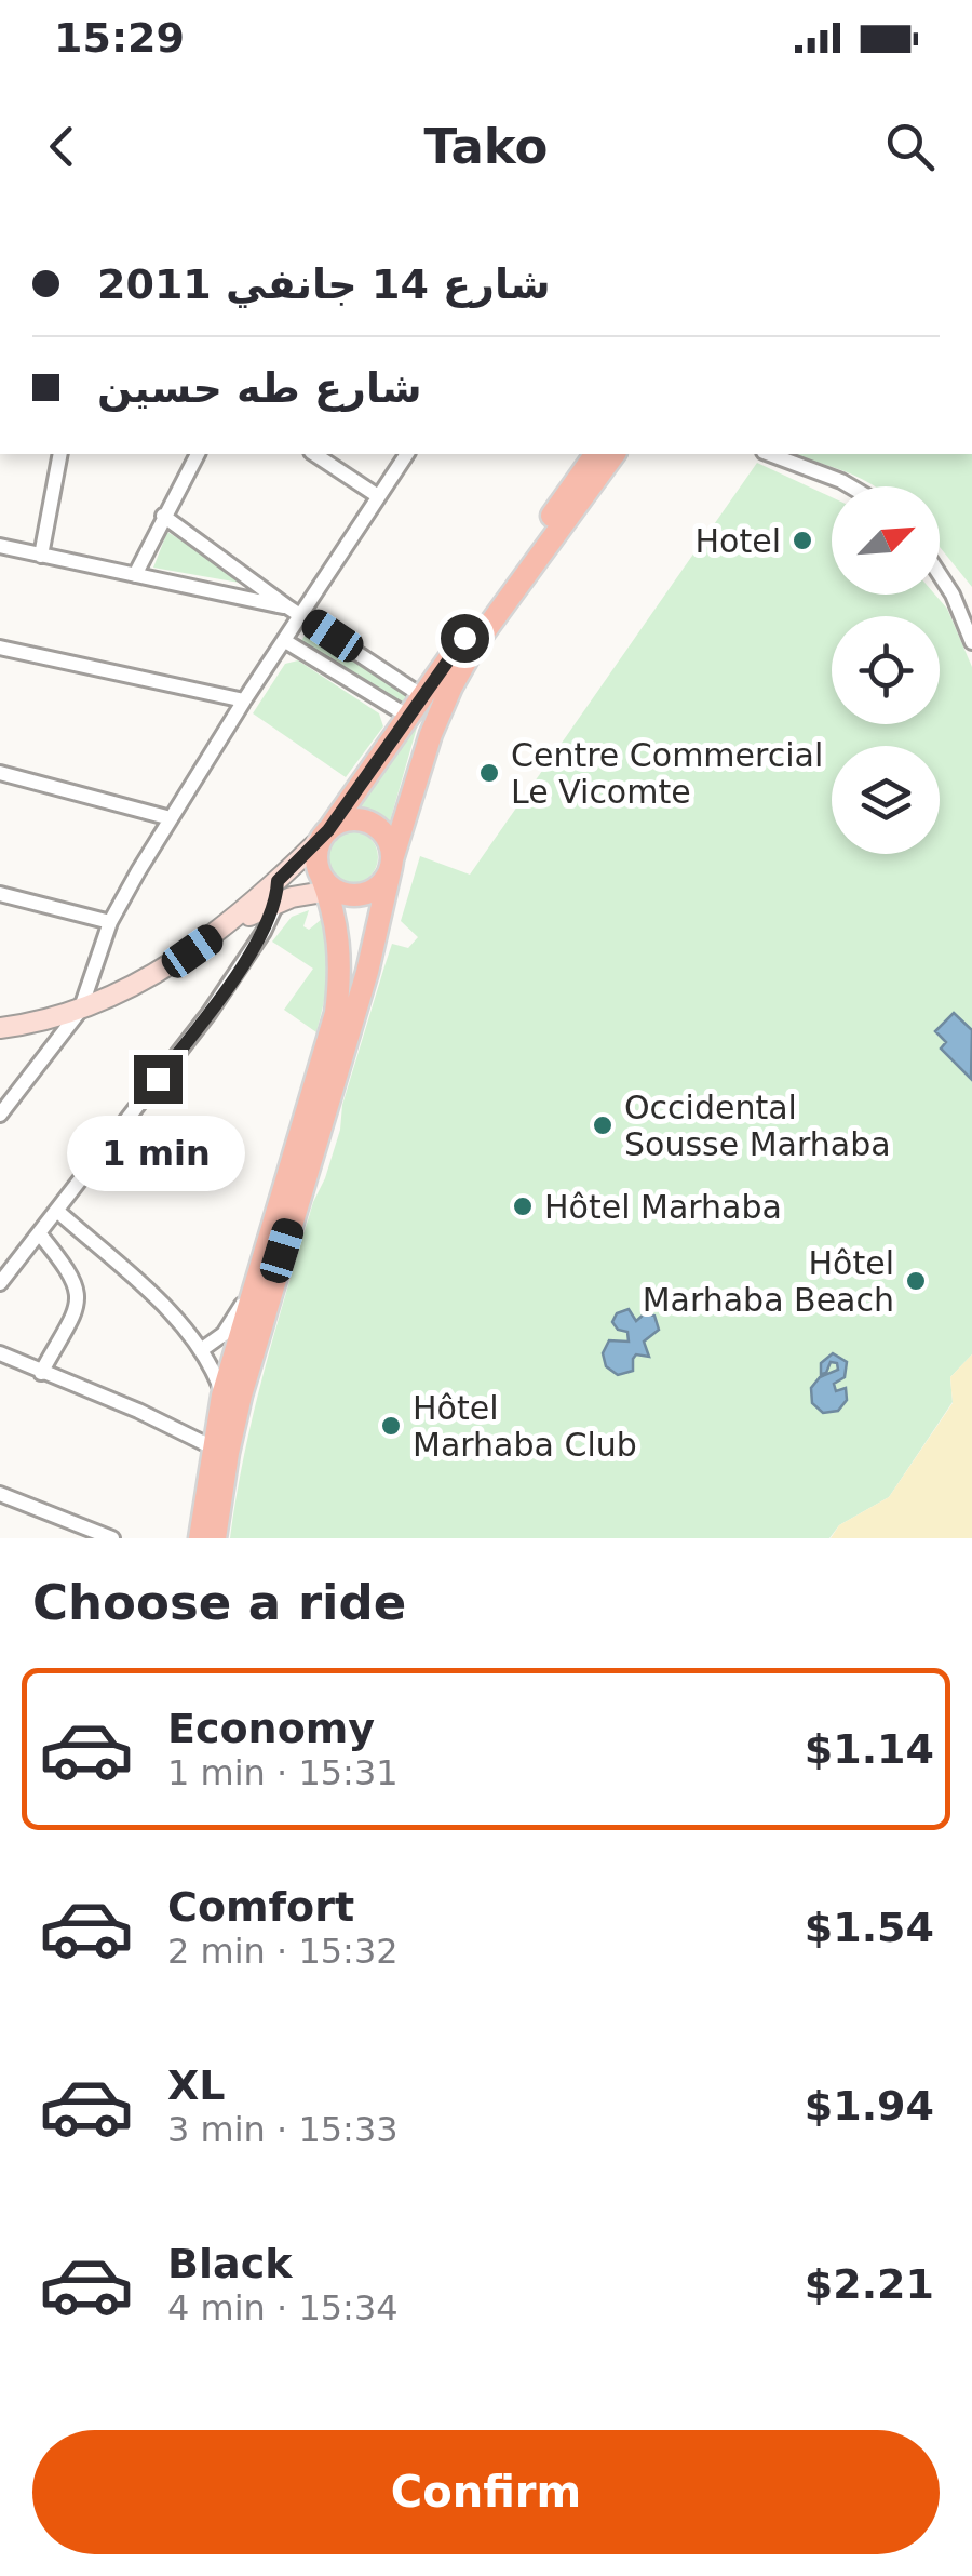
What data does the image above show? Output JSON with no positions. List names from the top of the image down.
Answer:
{
  "places": [
    "Hotel",
    "Centre Commercial Le Vicomte",
    "Occidental Sousse Marhaba",
    "Hôtel Marhaba",
    "Hôtel Marhaba Beach",
    "Hôtel Marhaba Club"
  ],
  "north": "top right",
  "page": {
    "status": "15:29",
    "header": "Tako",
    "banner": ["شارع 14 جانفي 2011", "شارع طه حسين"],
    "bubble": "1 min",
    "heading": "Choose a ride",
    "list": [
      {
        "name": "Economy",
        "note": "1 min · 15:31",
        "value": "$1.14"
      },
      {
        "name": "Comfort",
        "note": "2 min · 15:32",
        "value": "$1.54"
      },
      {
        "name": "XL",
        "note": "3 min · 15:33",
        "value": "$1.94"
      },
      {
        "name": "Black",
        "note": "4 min · 15:34",
        "value": "$2.21"
      }
    ],
    "buttons": "Confirm"
  }
}
